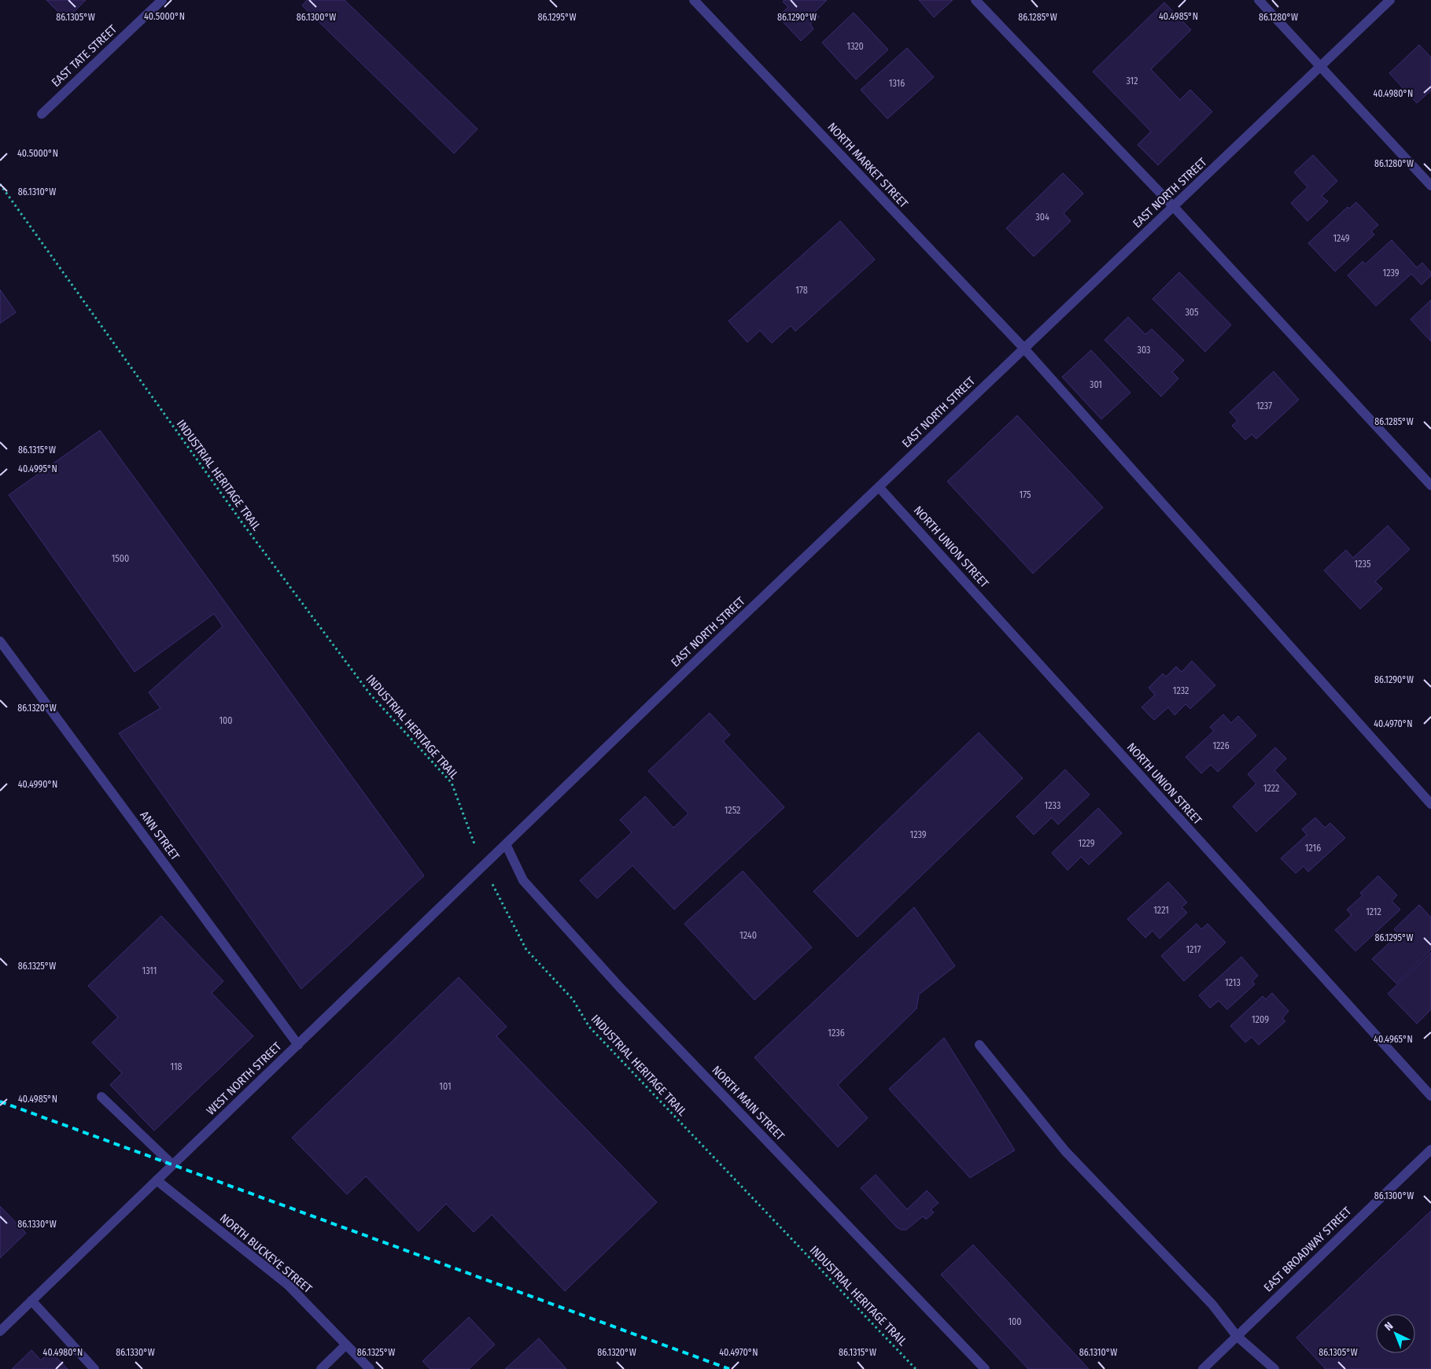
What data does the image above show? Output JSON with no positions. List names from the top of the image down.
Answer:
{
  "streets": {
    "street": [
      "EAST TATE STREET",
      "NORTH MARKET STREET",
      "EAST NORTH STREET",
      "NORTH UNION STREET",
      "ANN STREET",
      "WEST NORTH STREET",
      "NORTH MAIN STREET",
      "EAST BROADWAY STREET",
      "NORTH BUCKEYE STREET"
    ],
    "path": ["INDUSTRIAL HERITAGE TRAIL"]
  },
  "crossings": [
    ["NORTH MARKET STREET", "EAST NORTH STREET"],
    ["EAST NORTH STREET", "NORTH UNION STREET"],
    ["EAST NORTH STREET", "WEST NORTH STREET"],
    ["EAST NORTH STREET", "NORTH MAIN STREET"],
    ["INDUSTRIAL HERITAGE TRAIL", "WEST NORTH STREET"],
    ["ANN STREET", "WEST NORTH STREET"],
    ["WEST NORTH STREET", "NORTH MAIN STREET"],
    ["WEST NORTH STREET", "NORTH BUCKEYE STREET"]
  ],
  "house_numbers": [
    "1320",
    "312",
    "1316",
    "304",
    "1249",
    "1239",
    "178",
    "305",
    "303",
    "301",
    "1237",
    "175",
    "1500",
    "1235",
    "1232",
    "100",
    "1226",
    "1222",
    "1233",
    "1252",
    "1239",
    "1229",
    "1216",
    "1221",
    "1212",
    "1240",
    "1217",
    "1311",
    "1213",
    "1209",
    "1236",
    "118",
    "101",
    "100"
  ],
  "north": "top left",
  "coordinates": [
    "40.4985°N",
    "40.5000°N",
    "86.1305°W",
    "86.1300°W",
    "86.1295°W",
    "86.1290°W",
    "86.1285°W",
    "86.1280°W",
    "40.4980°N",
    "86.1310°W",
    "86.1315°W",
    "40.4995°N",
    "86.1320°W",
    "40.4970°N",
    "40.4990°N",
    "86.1325°W",
    "40.4965°N",
    "86.1330°W"
  ]
}
